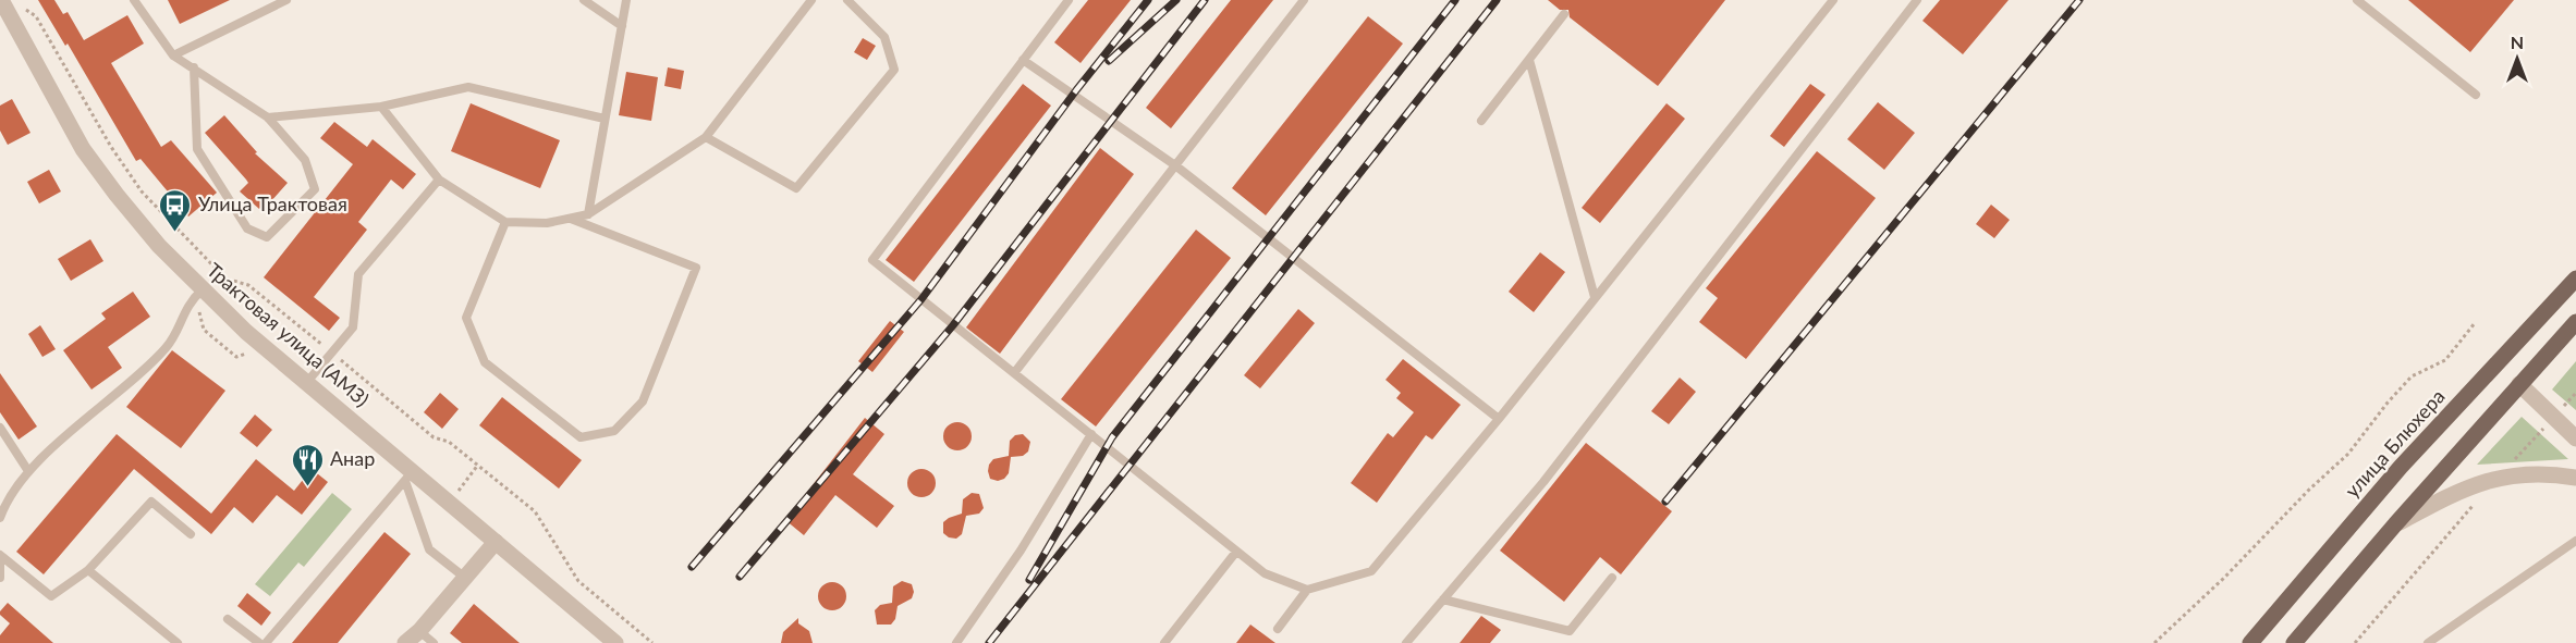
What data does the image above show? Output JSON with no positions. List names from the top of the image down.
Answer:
{
  "streets": {
    "main road": ["улица Блюхера"],
    "street": ["Трактовая улица (АМЗ)"]
  },
  "places": {
    "bus stop": ["Улица Трактовая"],
    "restaurant": ["Анар"]
  },
  "north": "top"
}
